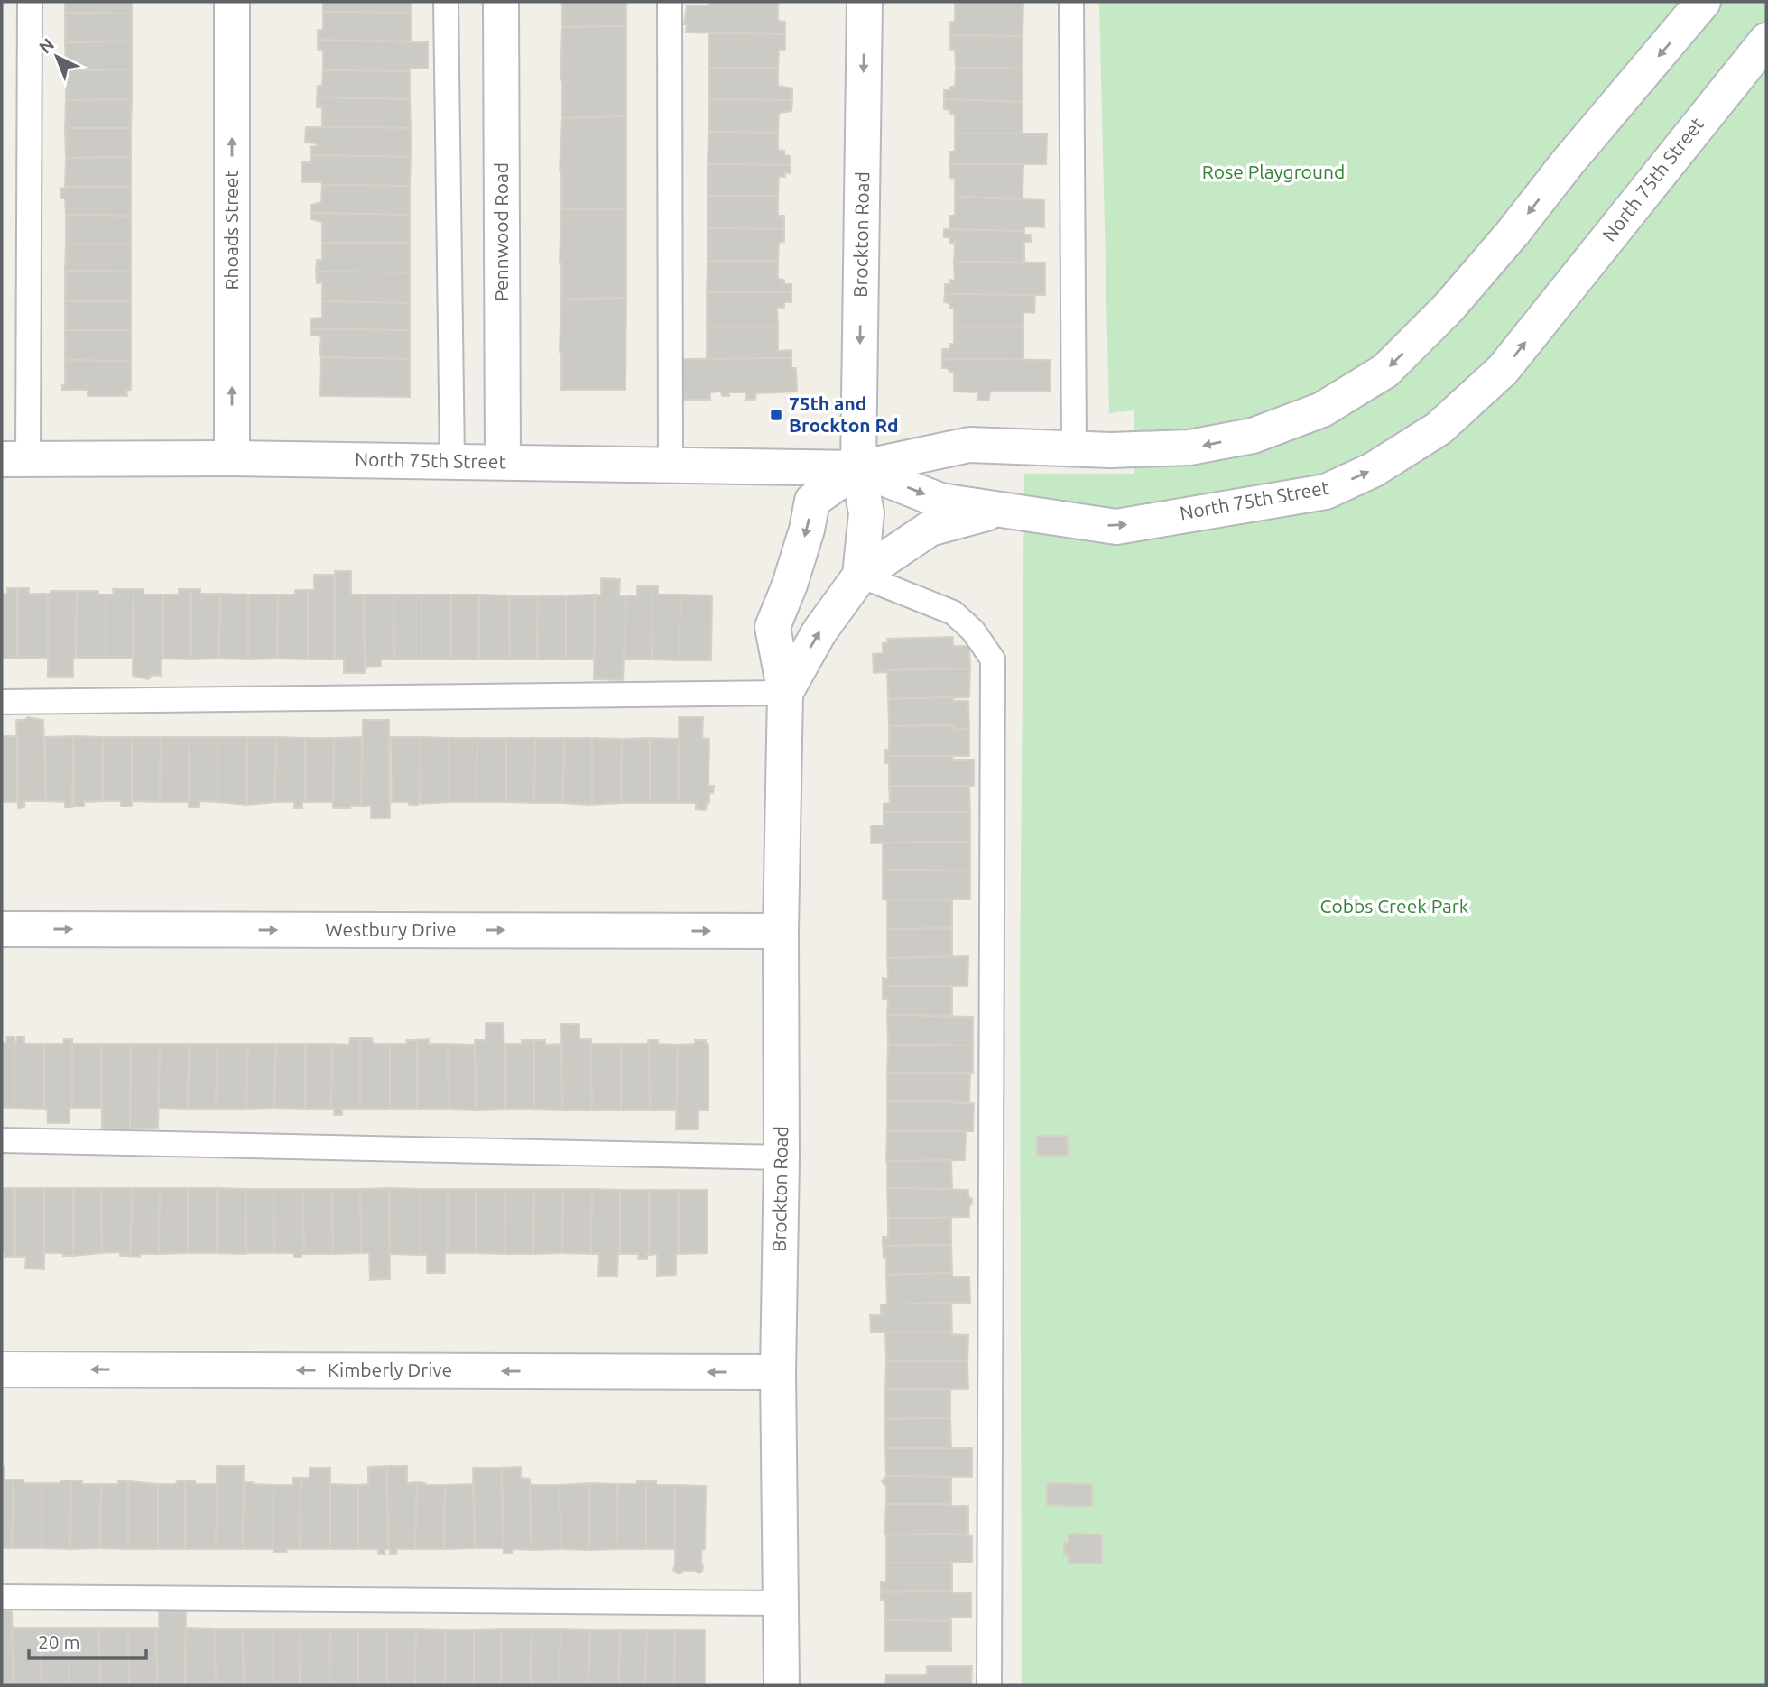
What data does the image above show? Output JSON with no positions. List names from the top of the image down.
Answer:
{
  "streets": {
    "street": [
      "North 75th Street",
      "Rhoads Street",
      "Pennwood Road",
      "Brockton Road",
      "Westbury Drive",
      "Kimberly Drive"
    ]
  },
  "crossings": [
    ["North 75th Street", "Rhoads Street"],
    ["North 75th Street", "Pennwood Road"],
    ["North 75th Street", "Brockton Road"],
    ["Brockton Road", "Westbury Drive"],
    ["Brockton Road", "Kimberly Drive"]
  ],
  "one_way": ["Rhoads Street", "Westbury Drive", "Kimberly Drive"],
  "parks": ["Rose Playground", "Cobbs Creek Park"],
  "places": {
    "transit": ["75th and Brockton Rd"]
  },
  "scale_bar": "20 m",
  "north": "top left"
}
